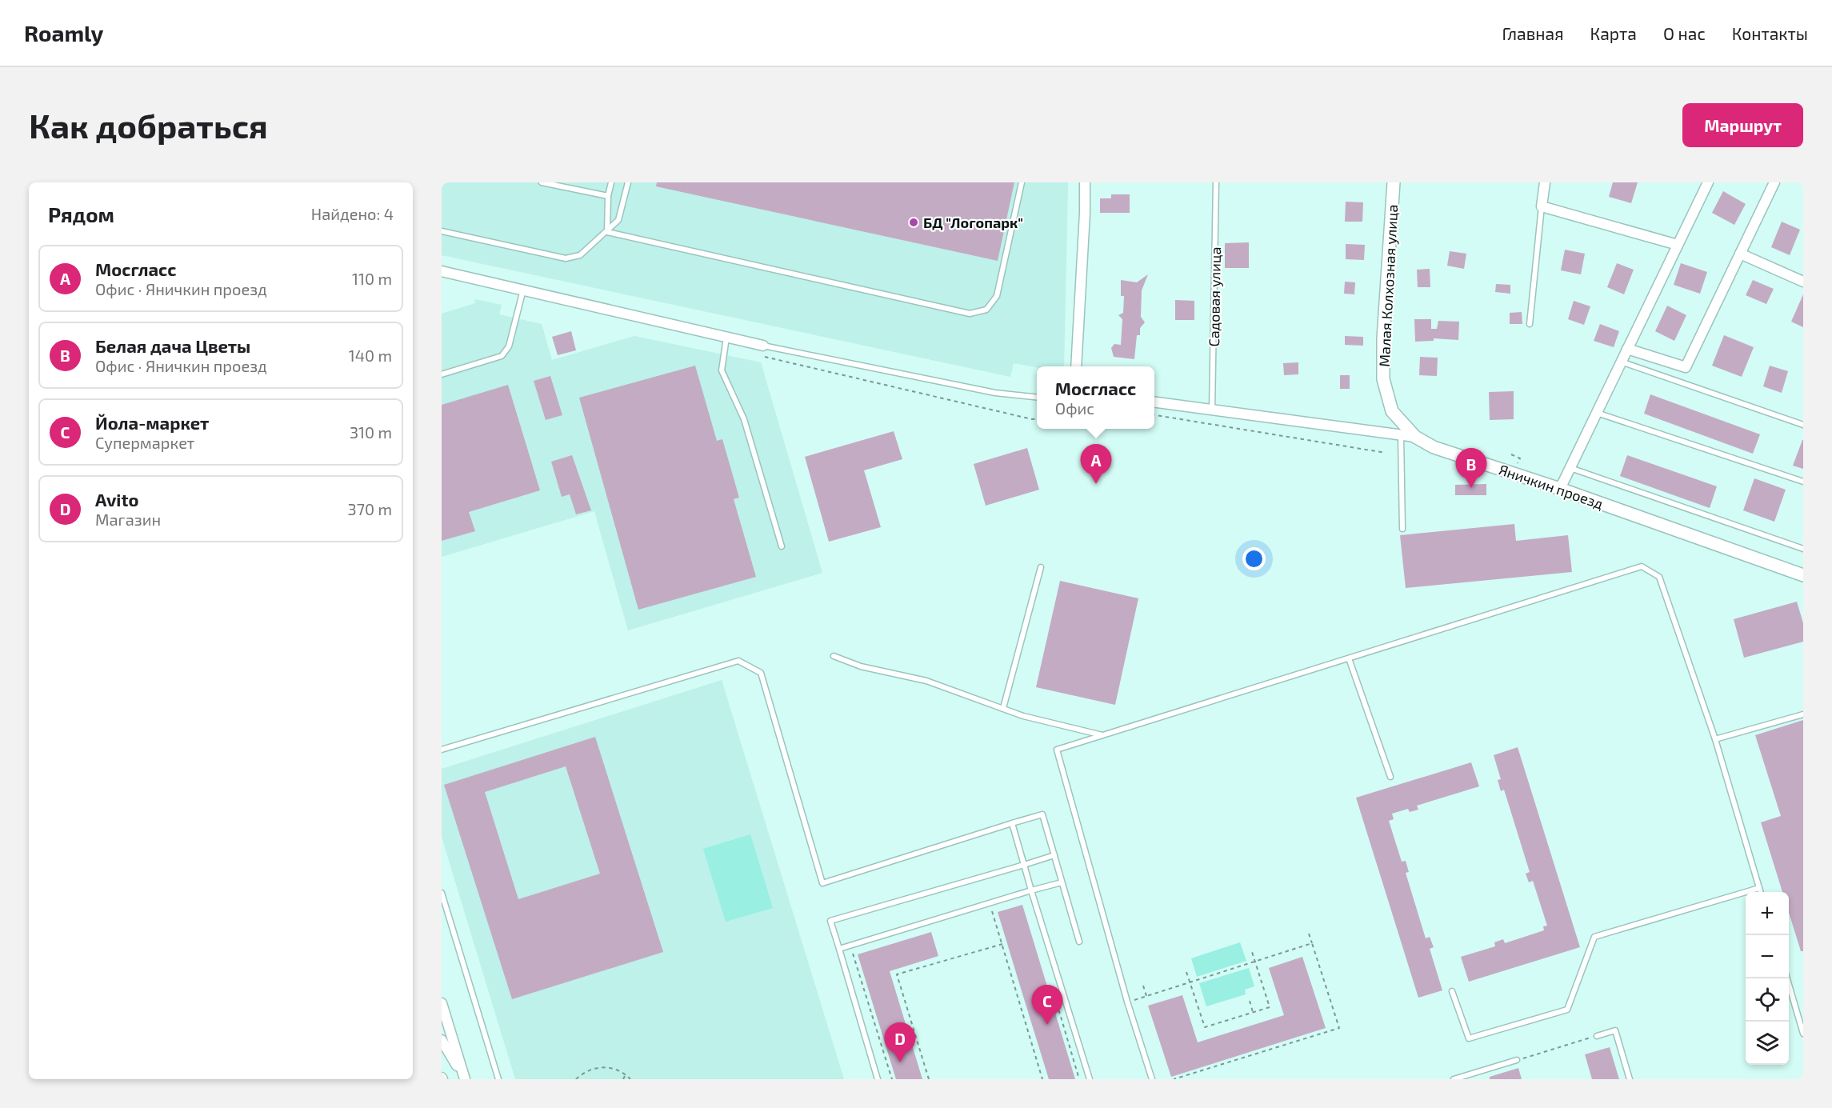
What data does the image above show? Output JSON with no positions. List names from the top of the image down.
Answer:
{
  "streets": {
    "street": ["Малая Колхозная улица", "Яничкин проезд"],
    "lane": ["Садовая улица"]
  },
  "crossings": [
    ["Малая Колхозная улица", "Яничкин проезд"],
    ["Садовая улица", "Яничкин проезд"]
  ],
  "places": ["БД \"Логопарк\""],
  "page": {
    "header": "Roamly",
    "nav": [
      "Главная",
      "Карта",
      "О нас",
      "Контакты"
    ],
    "buttons": "Маршрут",
    "title": "Как добраться",
    "heading": ["Рядом", "Найдено: 4"],
    "list": [
      {
        "mark": "A",
        "name": "Мосгласс",
        "note": "Офис · Яничкин проезд",
        "value": "110 m"
      },
      {
        "mark": "B",
        "name": "Белая дача Цветы",
        "note": "Офис · Яничкин проезд",
        "value": "140 m"
      },
      {
        "mark": "C",
        "name": "Йола-маркет",
        "note": "Супермаркет",
        "value": "310 m"
      },
      {
        "mark": "D",
        "name": "Avito",
        "note": "Магазин",
        "value": "370 m"
      }
    ],
    "popup": ["Мосгласс", "Офис"],
    "pins": [
      "A",
      "B",
      "C",
      "D"
    ],
    "map_buttons": ["+", "−"]
  }
}
